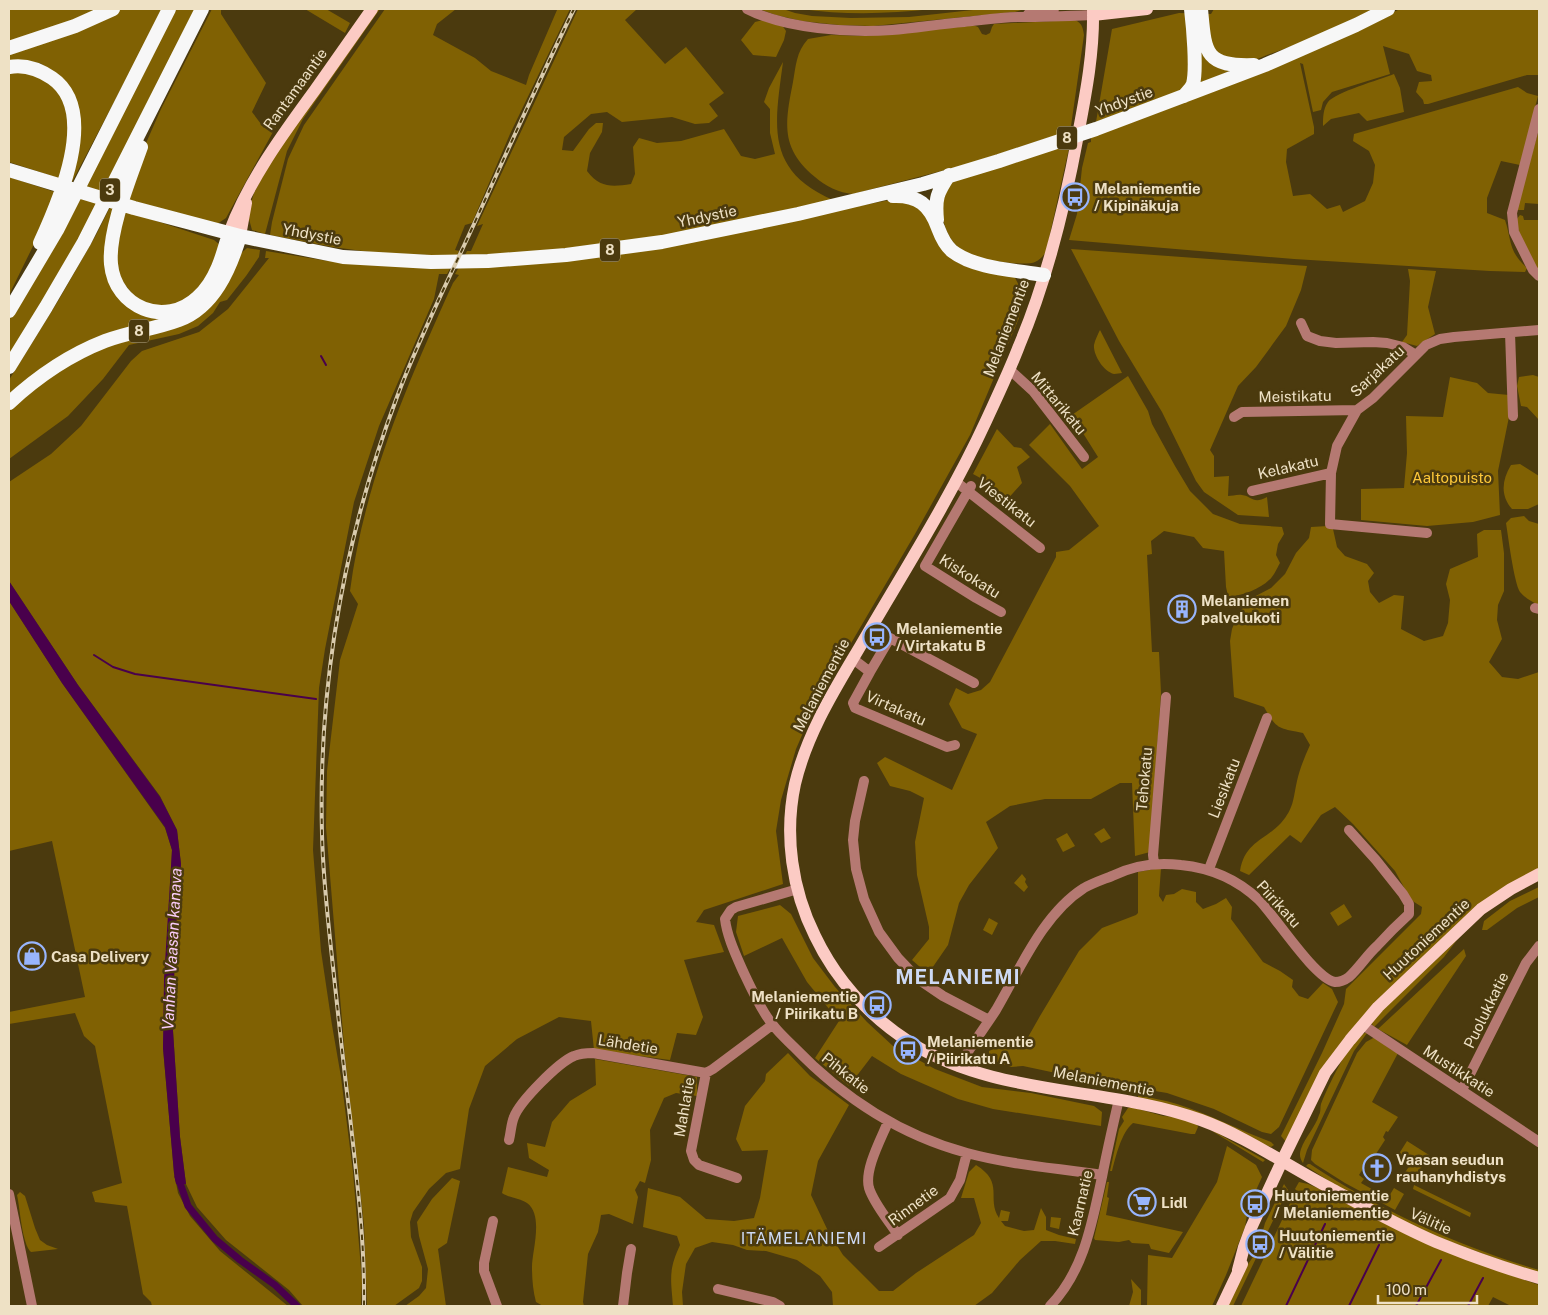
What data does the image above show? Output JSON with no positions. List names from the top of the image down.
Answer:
{
  "streets": {
    "highway": ["Yhdystie", "8", "3"],
    "main road": [
      "Rantamaantie",
      "Melaniementie",
      "Huutoniementie",
      "Välitie"
    ],
    "street": [
      "Sarjakatu",
      "Meistikatu",
      "Mittarikatu",
      "Kelakatu",
      "Viestikatu",
      "Kiskokatu",
      "Virtakatu",
      "Tehokatu",
      "Liesikatu",
      "Piirikatu",
      "Puolukkatie",
      "Lähdetie",
      "Mustikkatie",
      "Pihkatie",
      "Mahlatie",
      "Kaarnatie",
      "Rinnetie"
    ]
  },
  "crossings": [
    ["Rantamaantie", "Yhdystie"],
    ["Rantamaantie", "8"],
    ["Yhdystie", "8"],
    ["Melaniementie", "Mittarikatu"],
    ["Melaniementie", "Viestikatu"],
    ["Melaniementie", "Virtakatu"],
    ["Melaniementie", "Piirikatu"],
    ["Melaniementie", "Huutoniementie"],
    ["Melaniementie", "Pihkatie"],
    ["Melaniementie", "Kaarnatie"],
    ["Melaniementie", "Välitie"],
    ["Sarjakatu", "Meistikatu"],
    ["Sarjakatu", "Kelakatu"],
    ["Viestikatu", "Kiskokatu"],
    ["Tehokatu", "Piirikatu"],
    ["Liesikatu", "Piirikatu"],
    ["Huutoniementie", "Mustikkatie"],
    ["Huutoniementie", "Välitie"],
    ["Puolukkatie", "Mustikkatie"],
    ["Lähdetie", "Mahlatie"],
    ["Pihkatie", "Kaarnatie"],
    ["Pihkatie", "Rinnetie"]
  ],
  "districts": ["MELANIEMI", "ITÄMELANIEMI"],
  "water": ["Vanhan Vaasan kanava"],
  "parks": ["Aaltopuisto"],
  "places": {
    "bus stop": [
      "Melaniementie / Kipinäkuja",
      "Melaniementie / Virtakatu B",
      "Melaniementie / Piirikatu B",
      "Melaniementie / Piirikatu A",
      "Huutoniementie / Melaniementie",
      "Huutoniementie / Välitie"
    ],
    "building": ["Melaniemen palvelukoti"],
    "shop": ["Casa Delivery"],
    "church": ["Vaasan seudun rauhanyhdistys"],
    "supermarket": ["Lidl"]
  },
  "scale_bar": "100 m"
}
